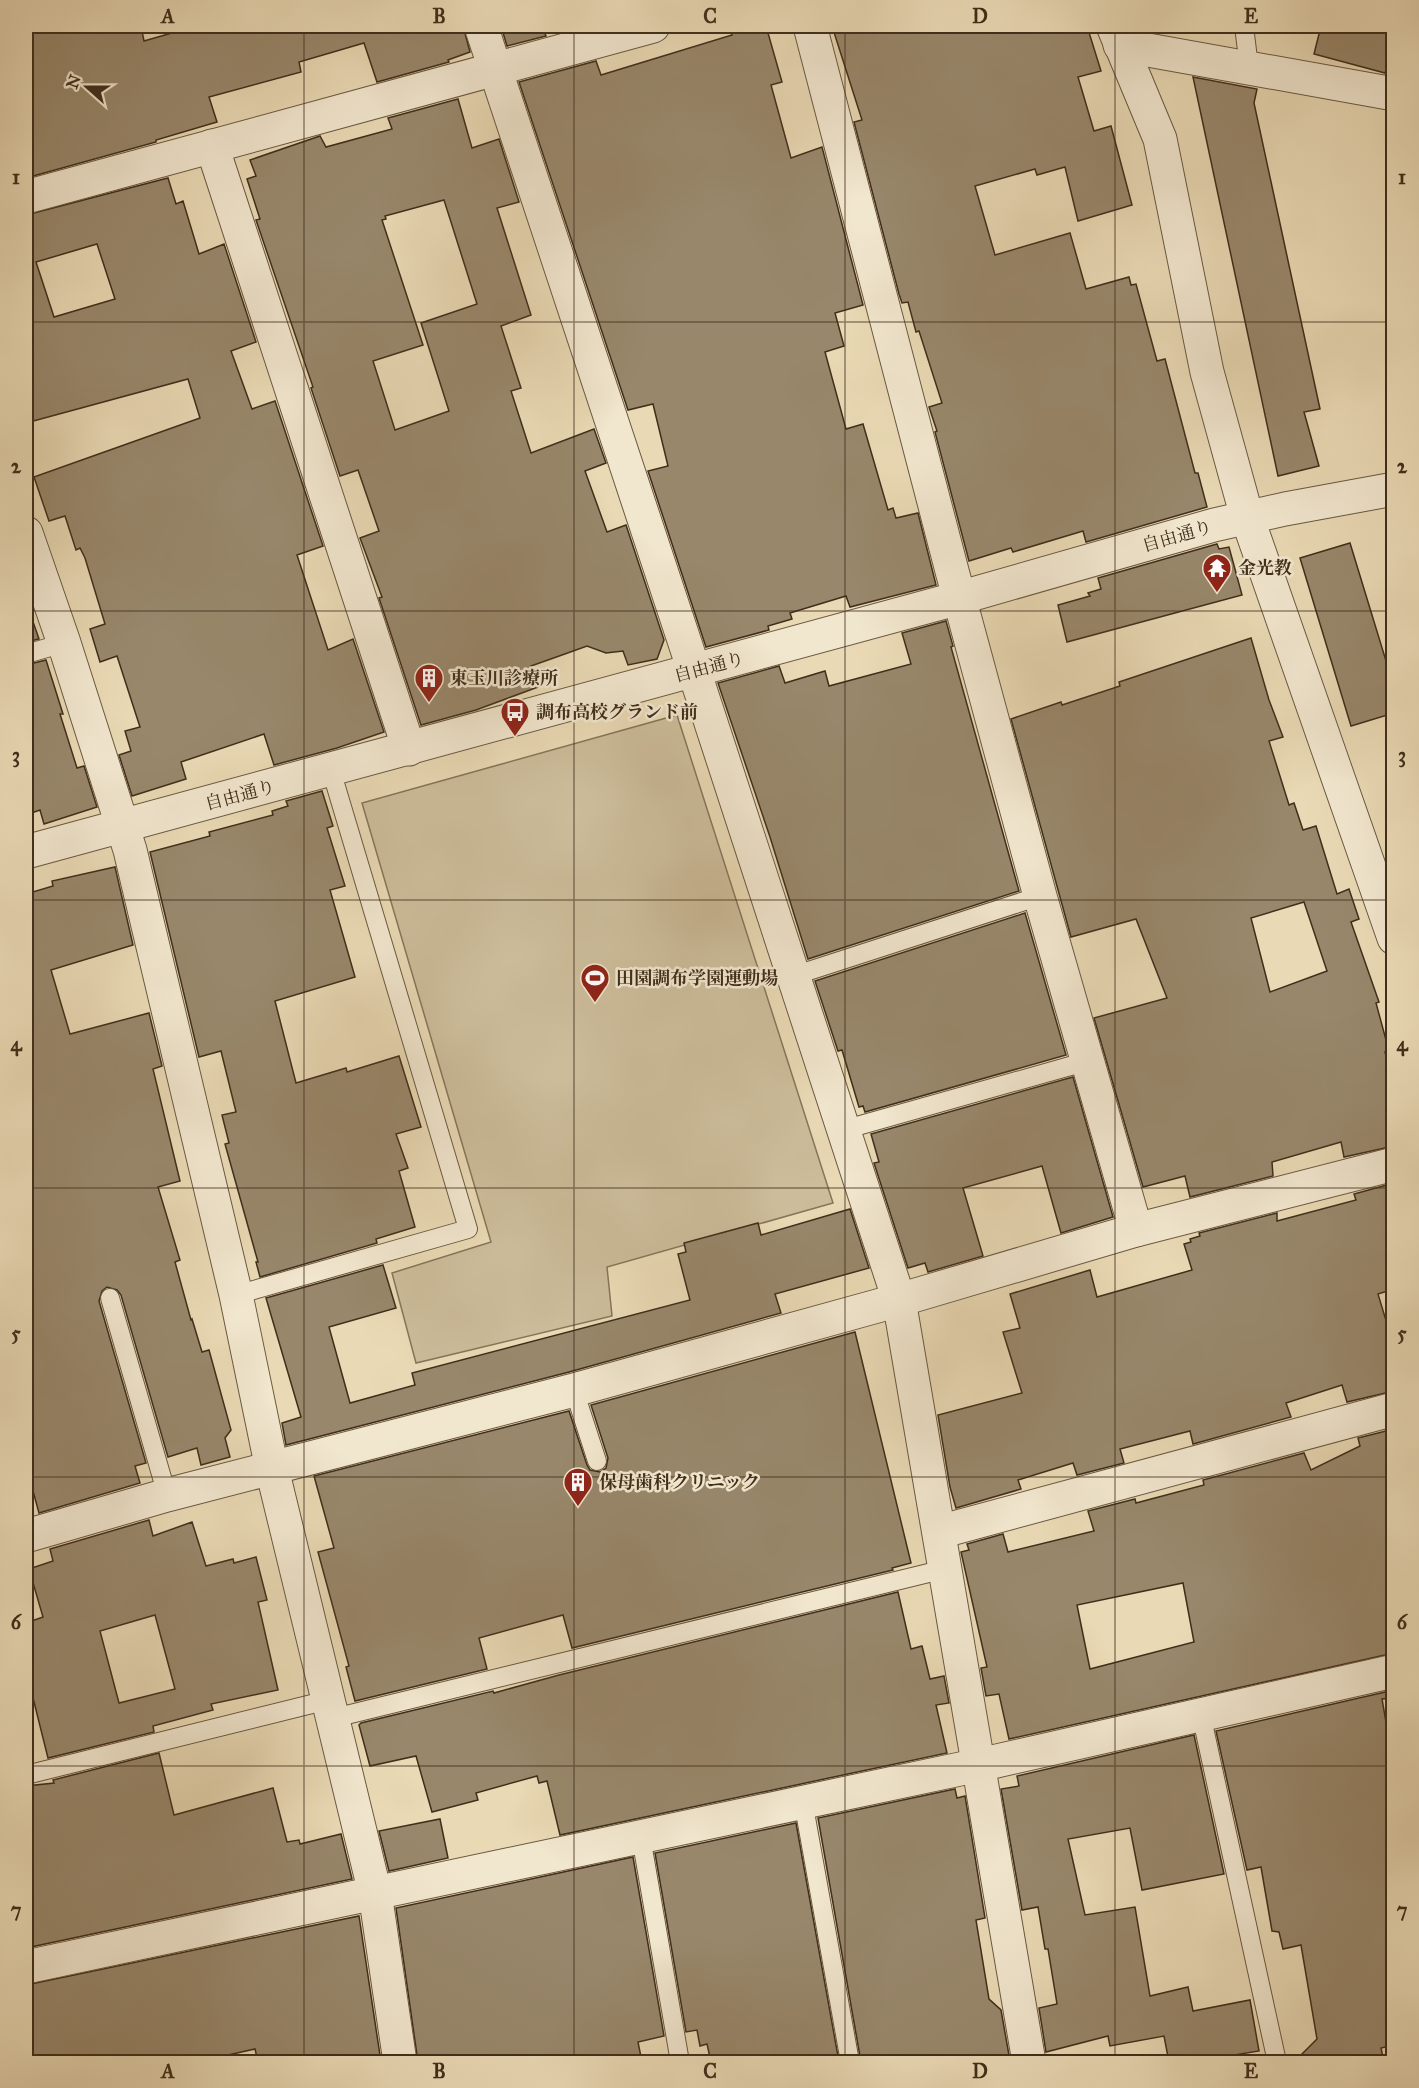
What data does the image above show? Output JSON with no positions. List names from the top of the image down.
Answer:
{
  "streets": {
    "street": ["自由通り"]
  },
  "places": {
    "temple": ["金光教"],
    "building": ["東玉川診療所", "保母歯科クリニック"],
    "bus stop": ["調布高校グランド前"],
    "sports": ["田園調布学園運動場"]
  },
  "north": "left",
  "grid": {
    "columns": [
      "A",
      "B",
      "C",
      "D",
      "E"
    ],
    "rows": [
      "1",
      "2",
      "3",
      "4",
      "5",
      "6",
      "7"
    ]
  }
}
